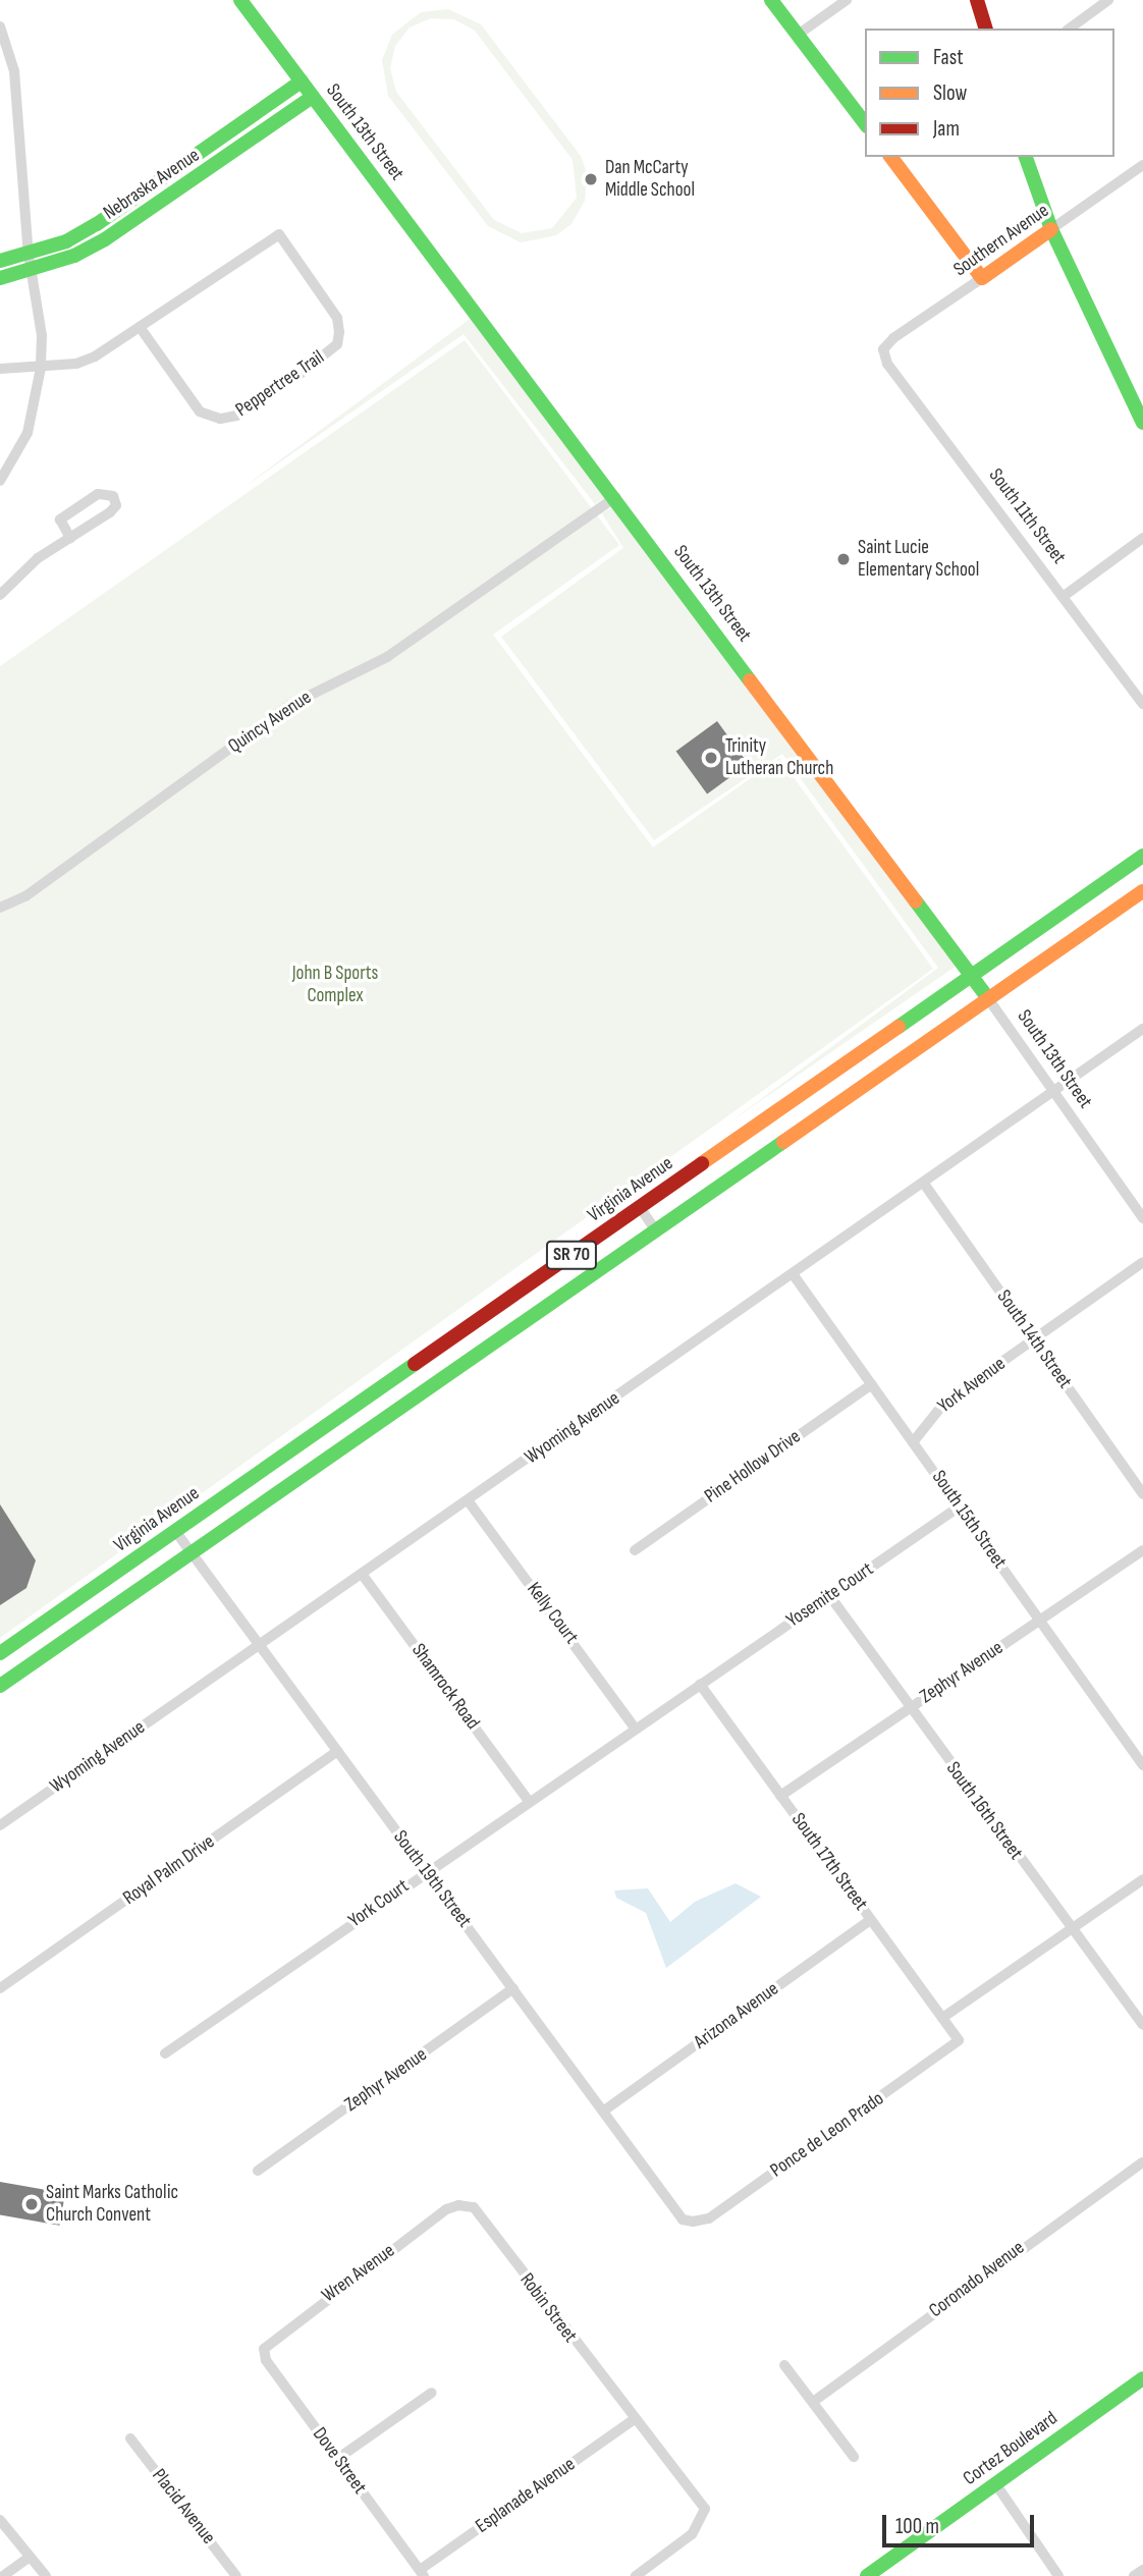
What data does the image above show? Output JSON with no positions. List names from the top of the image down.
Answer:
{
  "streets": {
    "street": [
      "South 13th Street",
      "Nebraska Avenue",
      "Southern Avenue",
      "Peppertree Trail",
      "South 11th Street",
      "Quincy Avenue",
      "Virginia Avenue",
      "SR 70",
      "South 14th Street",
      "York Avenue",
      "Wyoming Avenue",
      "Pine Hollow Drive",
      "South 15th Street",
      "Yosemite Court",
      "Kelly Court",
      "Zephyr Avenue",
      "Shamrock Road",
      "South 16th Street",
      "South 17th Street",
      "Royal Palm Drive",
      "South 19th Street",
      "York Court",
      "Arizona Avenue",
      "Ponce de Leon Prado",
      "Wren Avenue",
      "Coronado Avenue",
      "Robin Street",
      "Cortez Boulevard",
      "Dove Street",
      "Esplanade Avenue",
      "Placid Avenue"
    ]
  },
  "crossings": [
    ["South 13th Street", "Nebraska Avenue"],
    ["South 13th Street", "Quincy Avenue"],
    ["South 13th Street", "Virginia Avenue"],
    ["South 13th Street", "SR 70"],
    ["South 13th Street", "Wyoming Avenue"],
    ["Southern Avenue", "South 11th Street"],
    ["Virginia Avenue", "South 19th Street"],
    ["SR 70", "South 19th Street"],
    ["South 14th Street", "York Avenue"],
    ["South 14th Street", "Wyoming Avenue"],
    ["York Avenue", "South 15th Street"],
    ["Wyoming Avenue", "South 15th Street"],
    ["Wyoming Avenue", "Kelly Court"],
    ["Wyoming Avenue", "Shamrock Road"],
    ["Wyoming Avenue", "South 19th Street"],
    ["Pine Hollow Drive", "South 15th Street"],
    ["South 15th Street", "Yosemite Court"],
    ["South 15th Street", "Zephyr Avenue"],
    ["Yosemite Court", "South 16th Street"],
    ["Yosemite Court", "South 17th Street"],
    ["Yosemite Court", "York Court"],
    ["Kelly Court", "York Court"],
    ["Zephyr Avenue", "South 16th Street"],
    ["Zephyr Avenue", "South 17th Street"],
    ["Zephyr Avenue", "South 19th Street"],
    ["Shamrock Road", "York Court"],
    ["South 17th Street", "York Court"],
    ["South 17th Street", "Arizona Avenue"],
    ["South 17th Street", "Ponce de Leon Prado"],
    ["Royal Palm Drive", "South 19th Street"],
    ["South 19th Street", "York Court"],
    ["South 19th Street", "Arizona Avenue"],
    ["South 19th Street", "Ponce de Leon Prado"],
    ["Wren Avenue", "Robin Street"],
    ["Wren Avenue", "Dove Street"],
    ["Robin Street", "Esplanade Avenue"],
    ["Dove Street", "Esplanade Avenue"]
  ],
  "parks": ["John B Sports Complex"],
  "places": [
    "Dan McCarty Middle School",
    "Saint Lucie Elementary School",
    "Trinity Lutheran Church",
    "Saint Marks Catholic Church Convent"
  ],
  "legend": ["Fast", "Slow", "Jam"],
  "scale_bar": "100 m"
}
